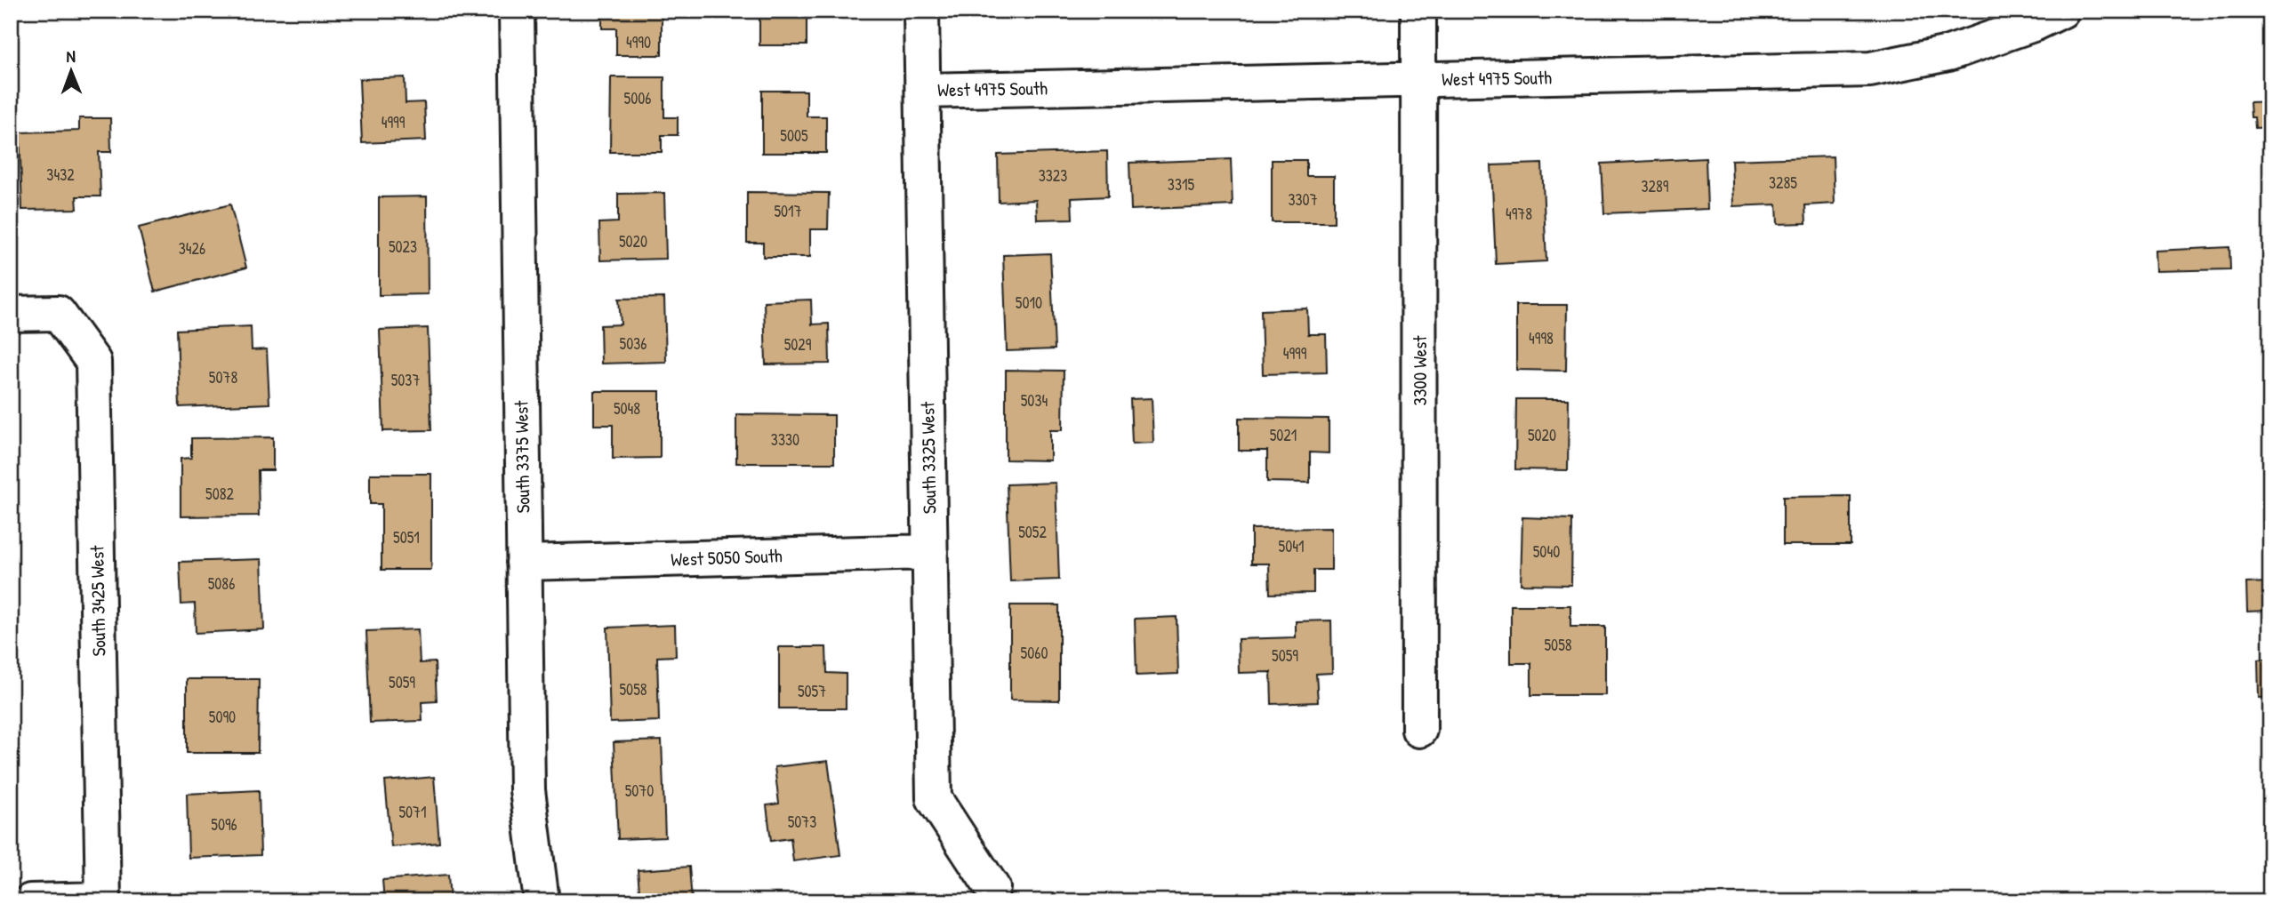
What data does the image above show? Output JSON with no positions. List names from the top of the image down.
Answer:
{
  "streets": {
    "street": [
      "West 4975 South",
      "3300 West",
      "South 3375 West",
      "South 3325 West",
      "West 5050 South",
      "South 3425 West"
    ]
  },
  "crossings": [
    ["West 4975 South", "3300 West"],
    ["West 4975 South", "South 3325 West"],
    ["South 3375 West", "West 5050 South"],
    ["South 3325 West", "West 5050 South"]
  ],
  "house_numbers": [
    "4990",
    "5006",
    "4999",
    "5005",
    "3432",
    "3323",
    "3285",
    "3315",
    "3289",
    "3307",
    "5017",
    "4978",
    "5020",
    "5023",
    "3426",
    "5010",
    "4998",
    "5036",
    "5029",
    "4999",
    "5078",
    "5037",
    "5034",
    "5048",
    "5021",
    "5020",
    "3330",
    "5082",
    "5052",
    "5051",
    "5041",
    "5040",
    "5086",
    "5058",
    "5060",
    "5059",
    "5059",
    "5058",
    "5057",
    "5090",
    "5070",
    "5071",
    "5073",
    "5096"
  ],
  "north": "top"
}
